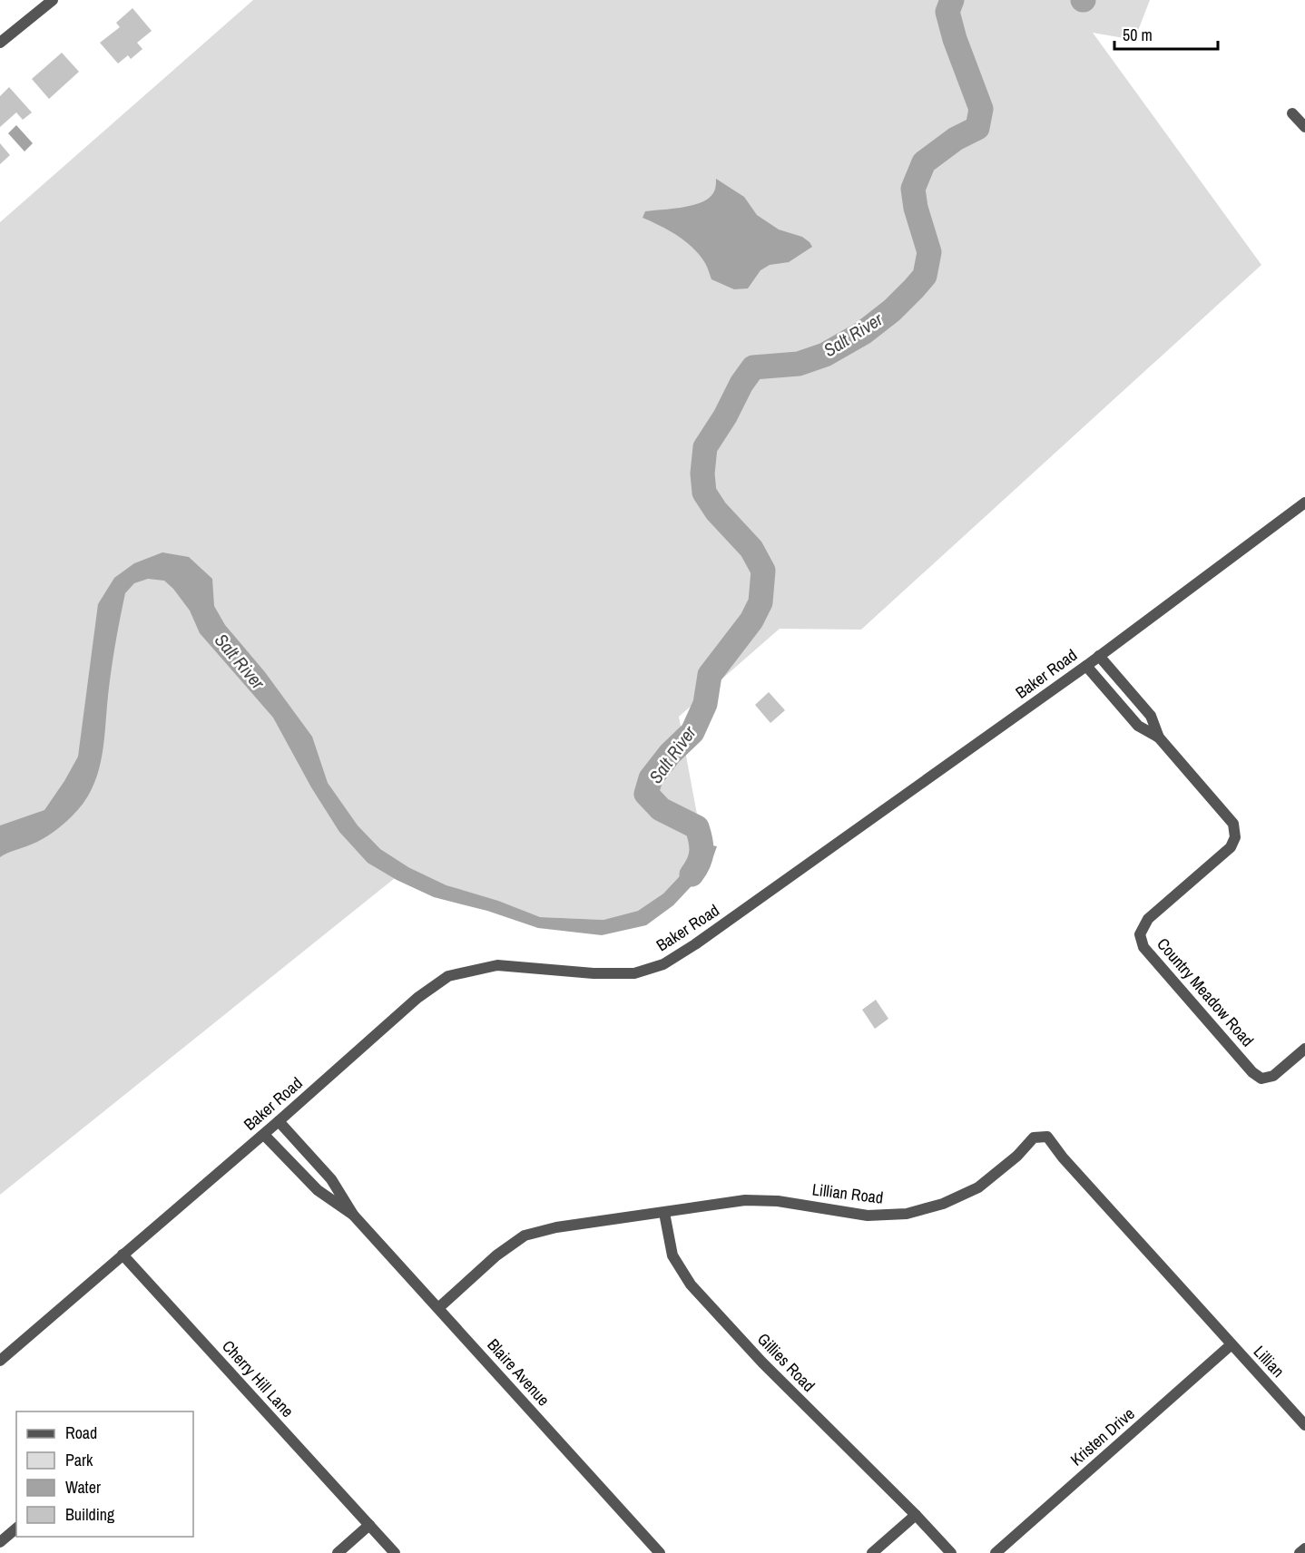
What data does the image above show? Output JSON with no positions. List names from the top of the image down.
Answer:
{
  "streets": {
    "street": [
      "Baker Road",
      "Country Meadow Road",
      "Lillian Road",
      "Lillian",
      "Gillies Road",
      "Blaire Avenue",
      "Cherry Hill Lane",
      "Kristen Drive"
    ]
  },
  "crossings": [
    ["Baker Road", "Country Meadow Road"],
    ["Baker Road", "Blaire Avenue"],
    ["Baker Road", "Cherry Hill Lane"],
    ["Lillian Road", "Lillian"],
    ["Lillian Road", "Gillies Road"],
    ["Lillian Road", "Blaire Avenue"],
    ["Lillian Road", "Kristen Drive"],
    ["Lillian", "Kristen Drive"]
  ],
  "water": ["Salt River"],
  "legend": [
    "Road",
    "Park",
    "Water",
    "Building"
  ],
  "scale_bar": "50 m"
}
